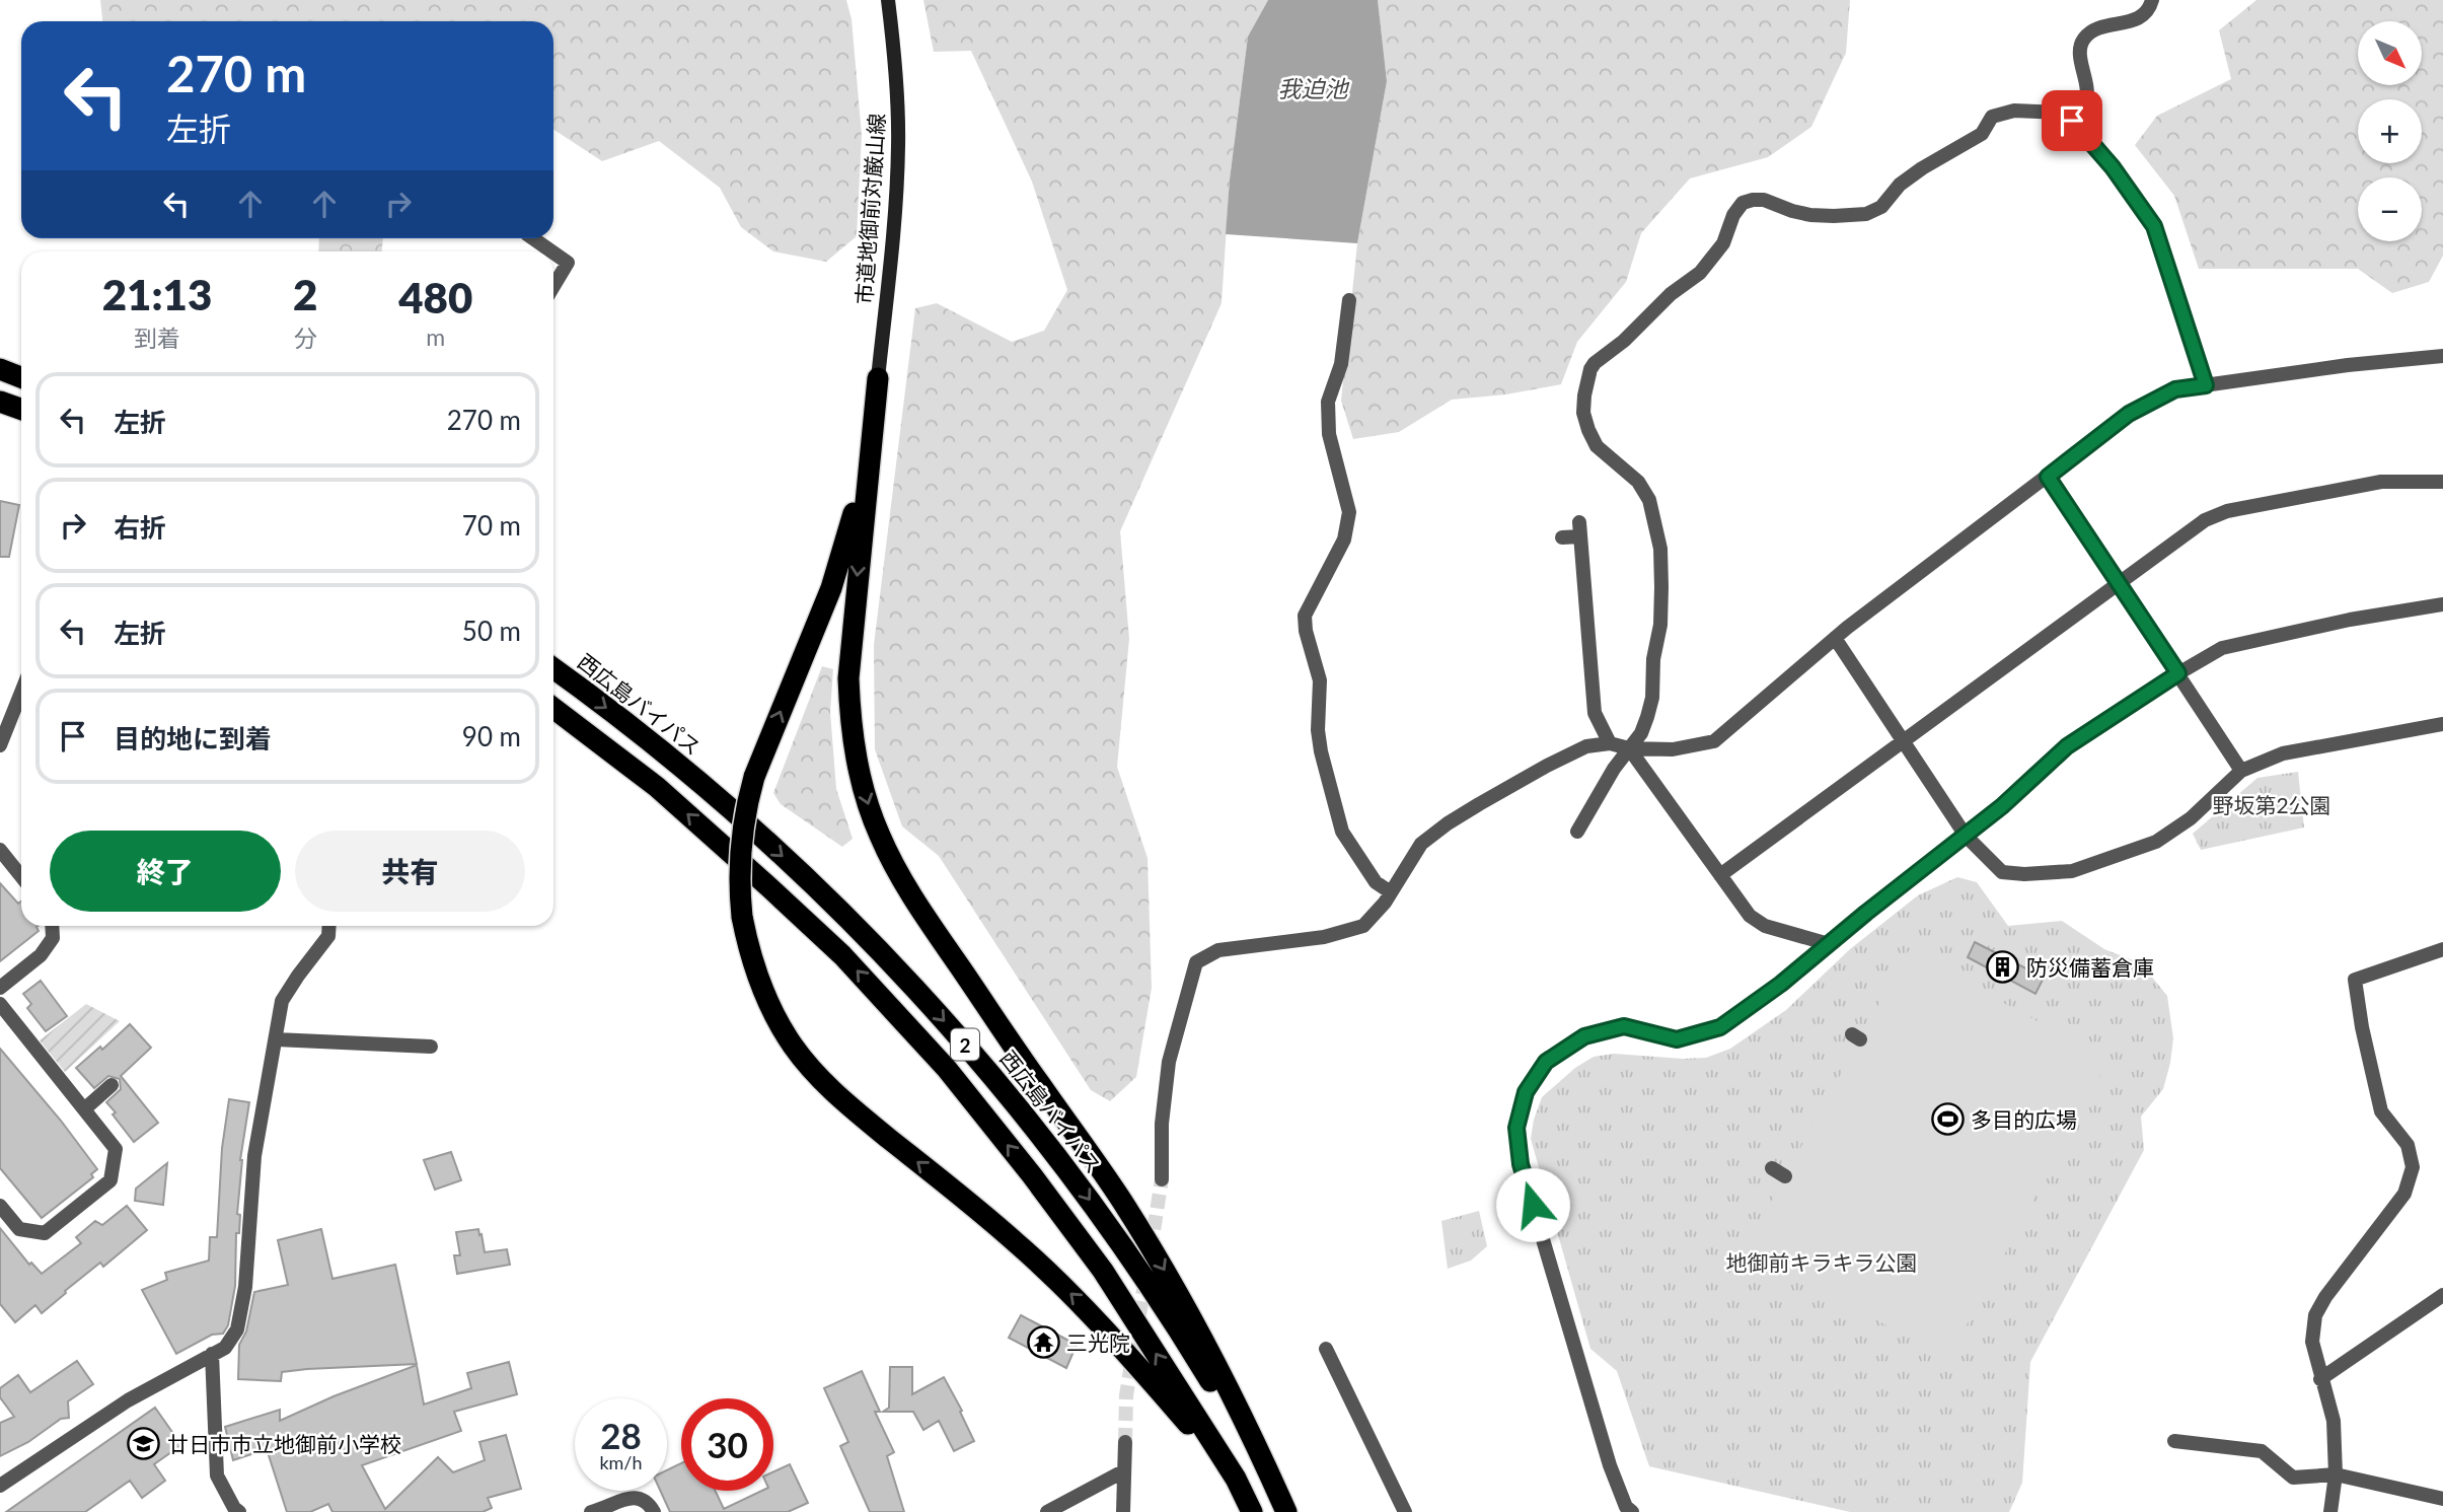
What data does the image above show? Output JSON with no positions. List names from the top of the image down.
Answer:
{
  "streets": {
    "highway": ["西広島バイパス", "2"],
    "street": ["市道地御前対厳山線"]
  },
  "water": ["我迫池"],
  "parks": ["野坂第2公園", "地御前キラキラ公園"],
  "places": {
    "building": ["防災備蓄倉庫"],
    "sports": ["多目的広場"],
    "temple": ["三光院"],
    "school or university": ["廿日市市立地御前小学校"]
  },
  "north": "bottom right",
  "page": {
    "map_buttons": ["+", "−"],
    "turn": ["270 m", "左折"],
    "eta": [
      "21:13",
      "到着",
      "2",
      "分",
      "480",
      "m"
    ],
    "list": [
      {
        "name": "左折",
        "value": "270 m"
      },
      {
        "name": "右折",
        "value": "70 m"
      },
      {
        "name": "左折",
        "value": "50 m"
      },
      {
        "name": "目的地に到着",
        "value": "90 m"
      }
    ],
    "buttons": ["終了", "共有"],
    "speed": "28 km/h",
    "limit": "30"
  }
}
